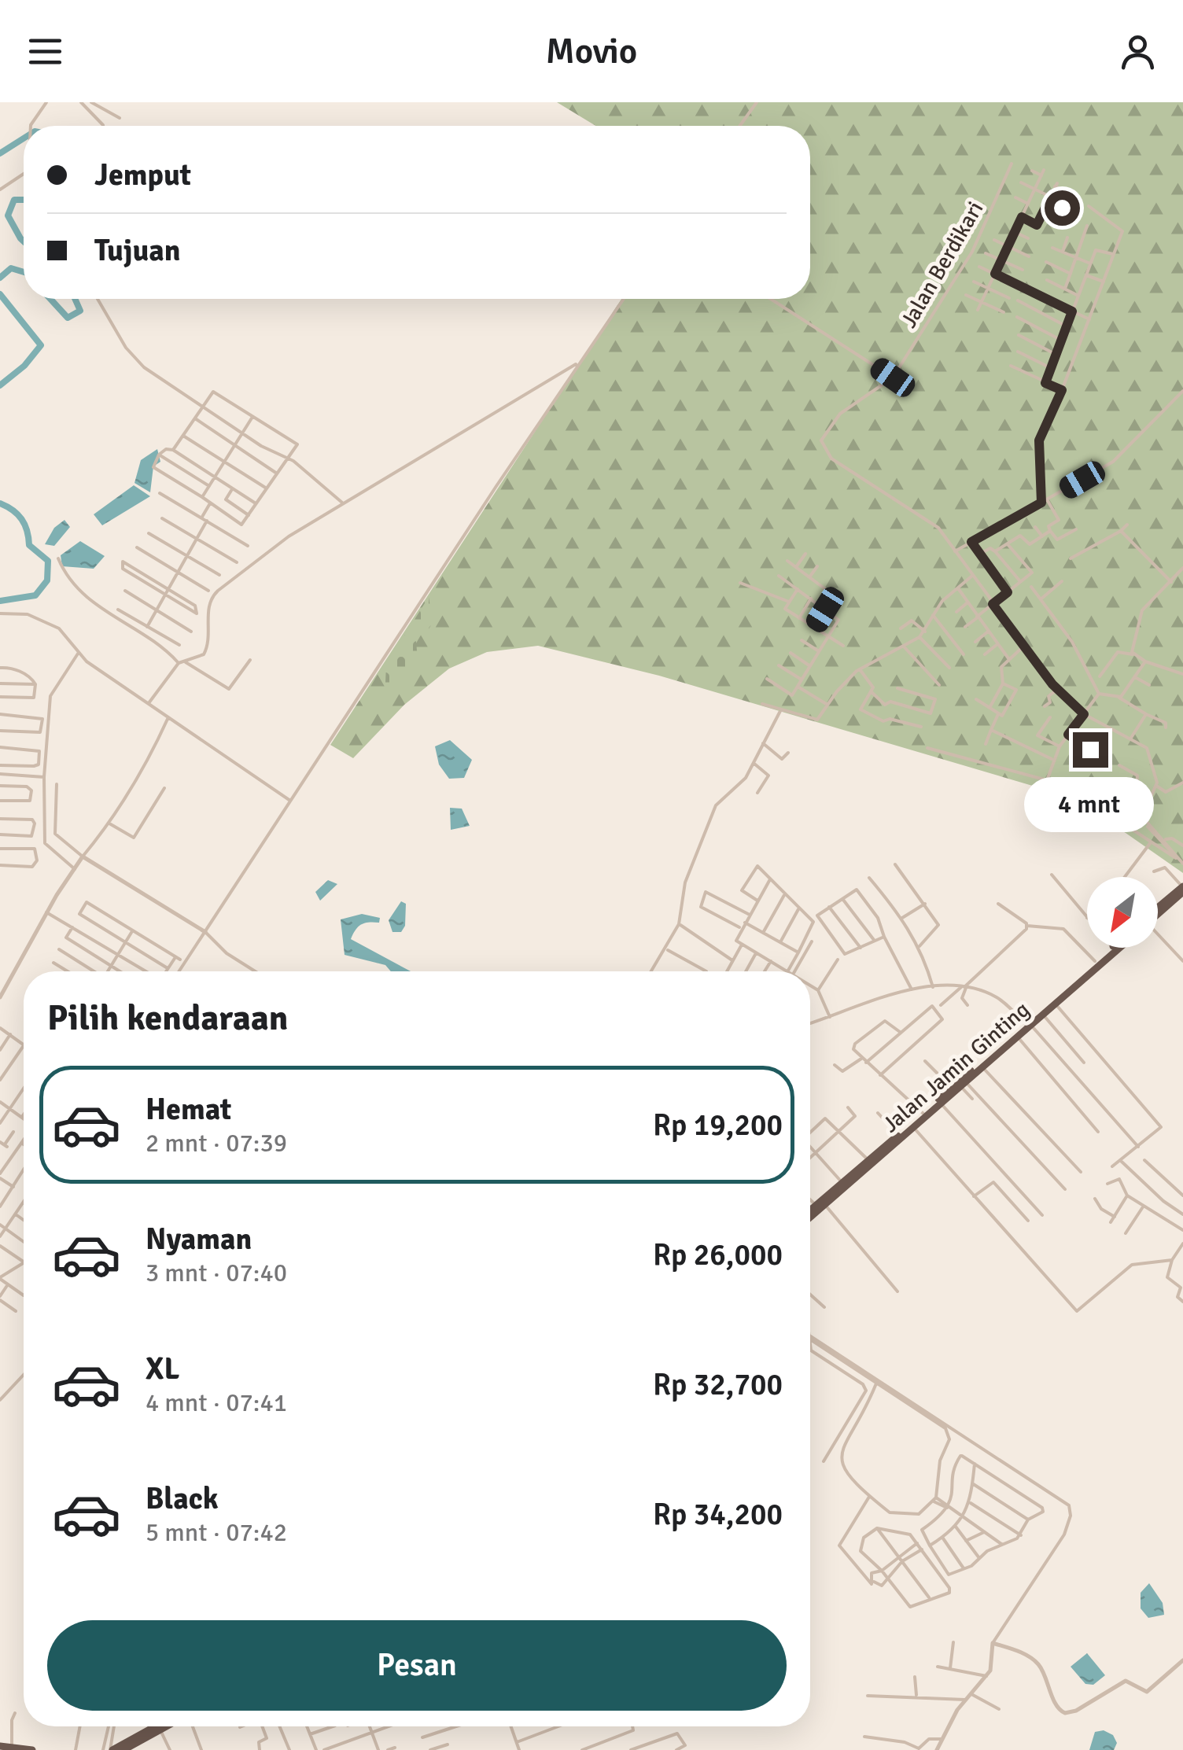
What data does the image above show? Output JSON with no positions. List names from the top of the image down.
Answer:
{
  "streets": {
    "highway": ["Jalan Jamin Ginting"],
    "street": ["Jalan Berdikari"]
  },
  "north": "bottom left",
  "page": {
    "header": "Movio",
    "banner": ["Jemput", "Tujuan"],
    "bubble": "4 mnt",
    "heading": "Pilih kendaraan",
    "list": [
      {
        "name": "Hemat",
        "note": "2 mnt · 07:39",
        "value": "Rp 19,200"
      },
      {
        "name": "Nyaman",
        "note": "3 mnt · 07:40",
        "value": "Rp 26,000"
      },
      {
        "name": "XL",
        "note": "4 mnt · 07:41",
        "value": "Rp 32,700"
      },
      {
        "name": "Black",
        "note": "5 mnt · 07:42",
        "value": "Rp 34,200"
      }
    ],
    "buttons": "Pesan"
  }
}
